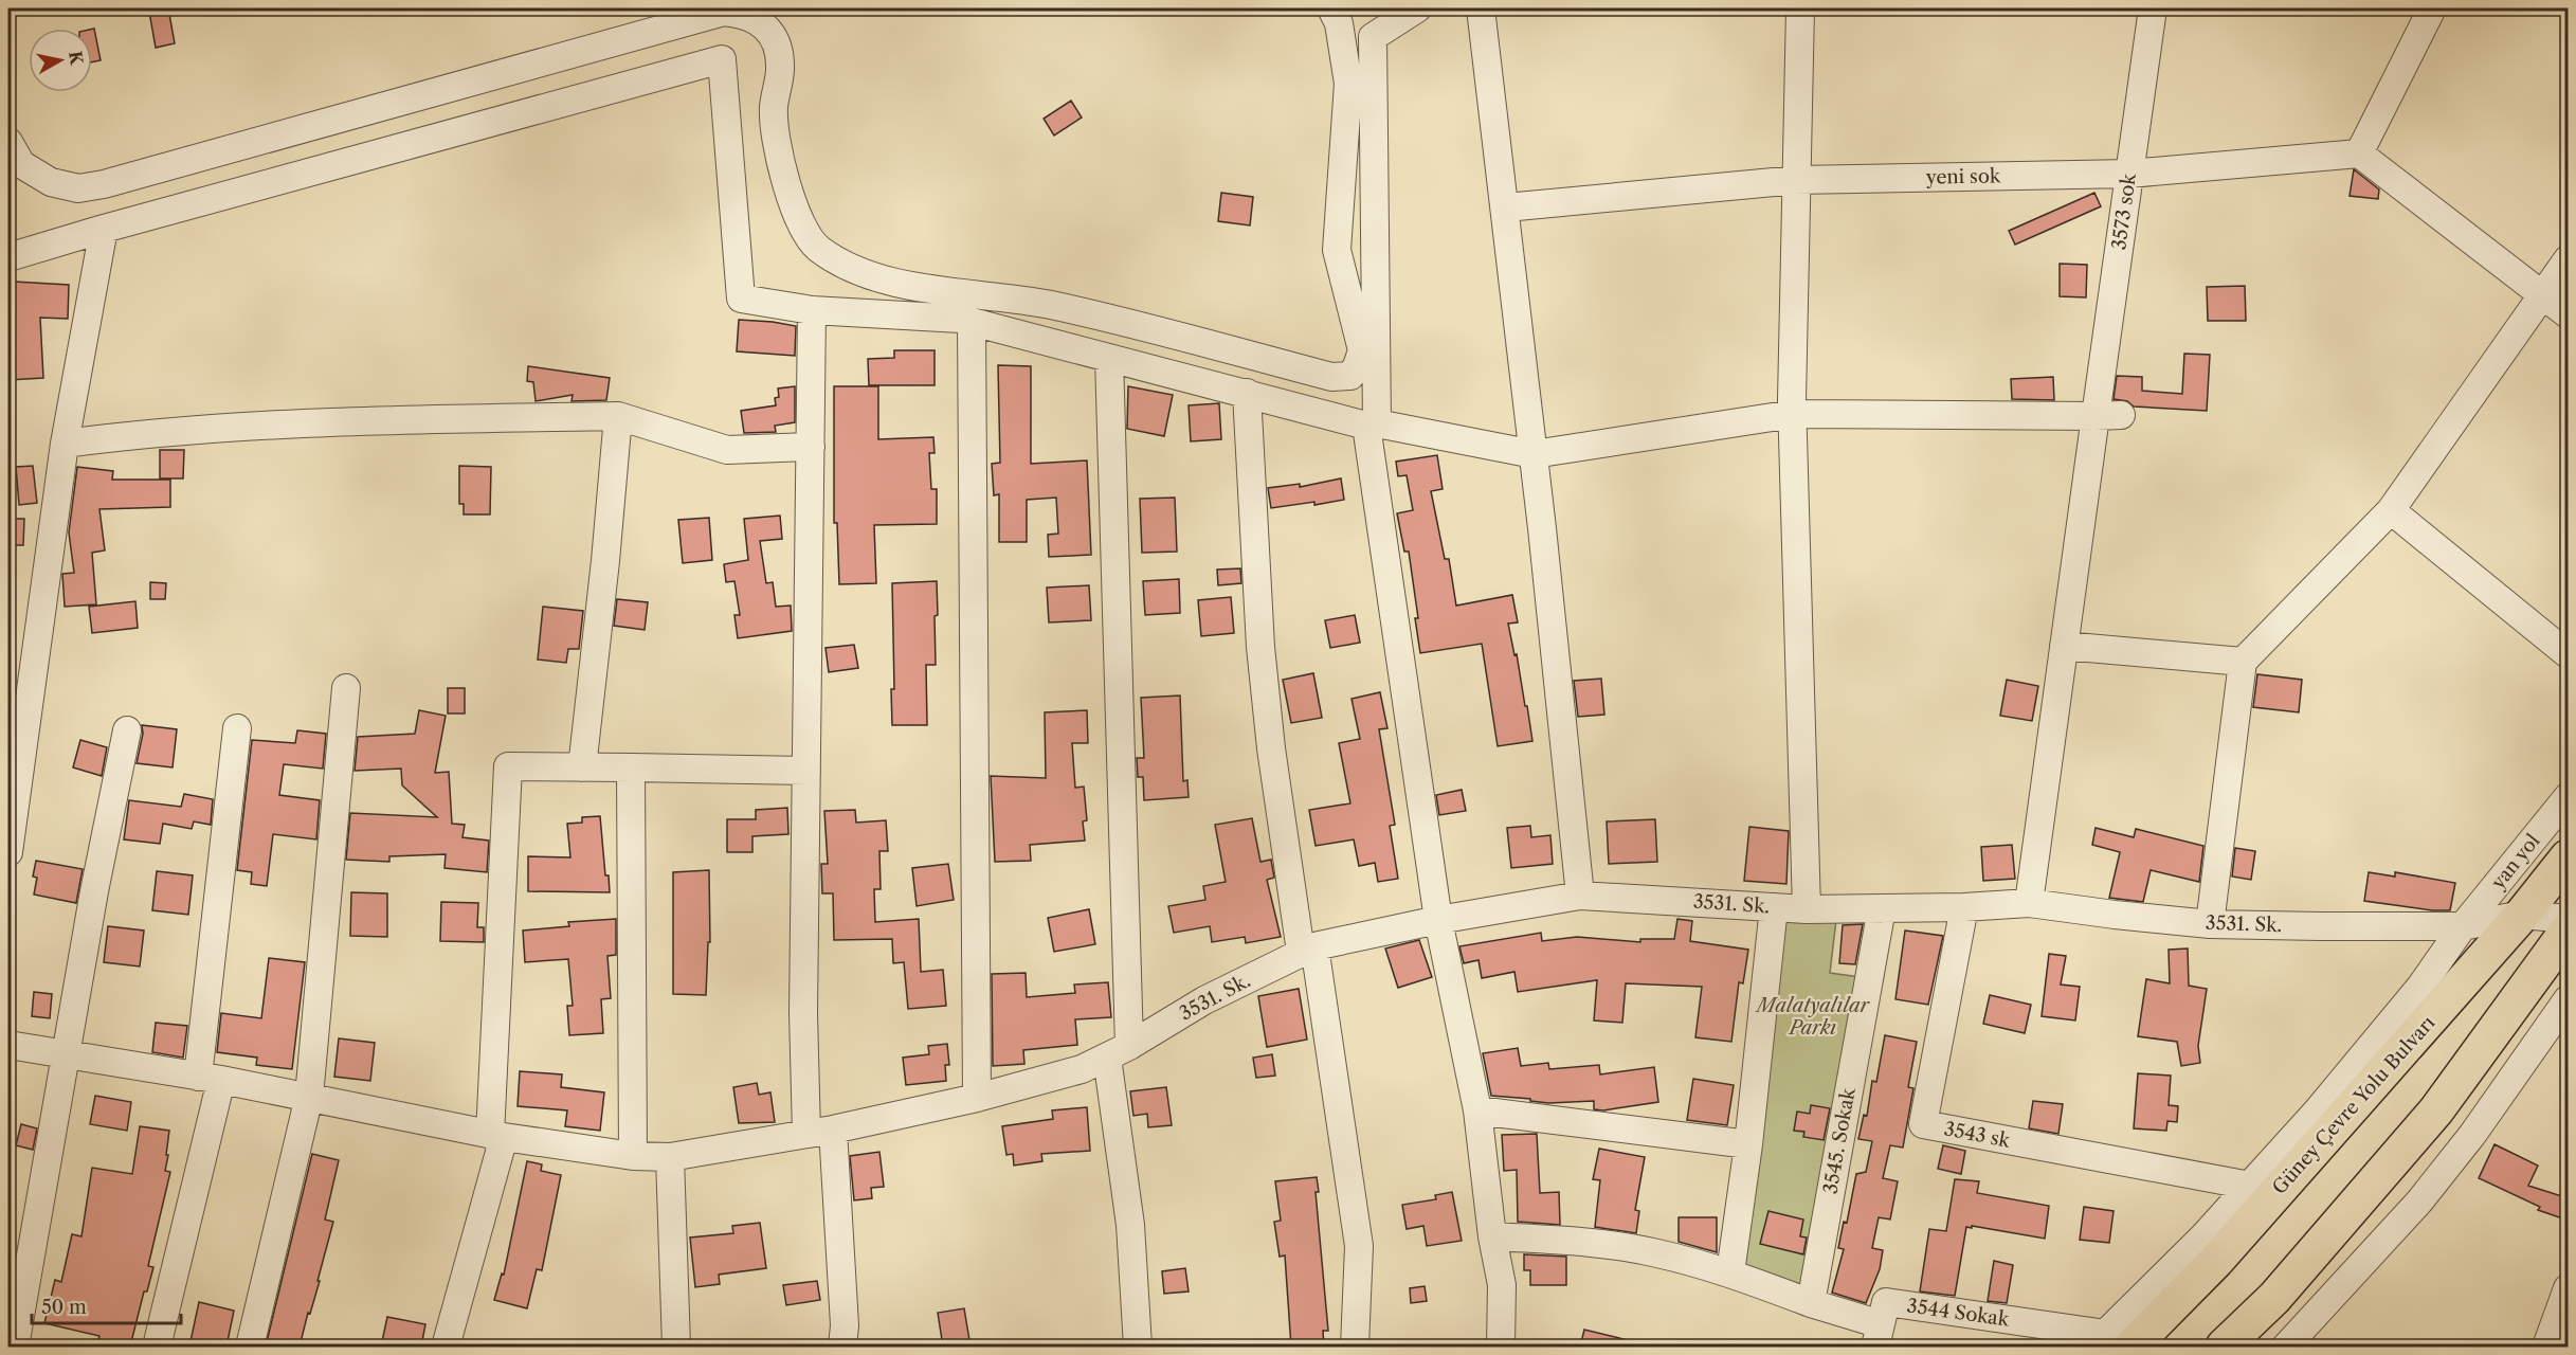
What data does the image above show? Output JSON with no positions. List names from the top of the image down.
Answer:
{
  "streets": {
    "highway": ["Güney Çevre Yolu Bulvarı"],
    "street": [
      "yeni sok",
      "3573 sok",
      "yan yol",
      "3531. Sk.",
      "3543 sk",
      "3545. Sokak",
      "3544 Sokak"
    ]
  },
  "crossings": [
    ["yeni sok", "3573 sok"],
    ["3573 sok", "3531. Sk."],
    ["yan yol", "3531. Sk."],
    ["yan yol", "Güney Çevre Yolu Bulvarı"],
    ["yan yol", "3543 sk"],
    ["yan yol", "3544 Sokak"],
    ["3531. Sk.", "Güney Çevre Yolu Bulvarı"],
    ["3531. Sk.", "3543 sk"],
    ["3531. Sk.", "3545. Sokak"],
    ["Güney Çevre Yolu Bulvarı", "3544 Sokak"]
  ],
  "parks": ["Malatyalılar Parkı"],
  "scale_bar": "50 m",
  "north": "right"
}
